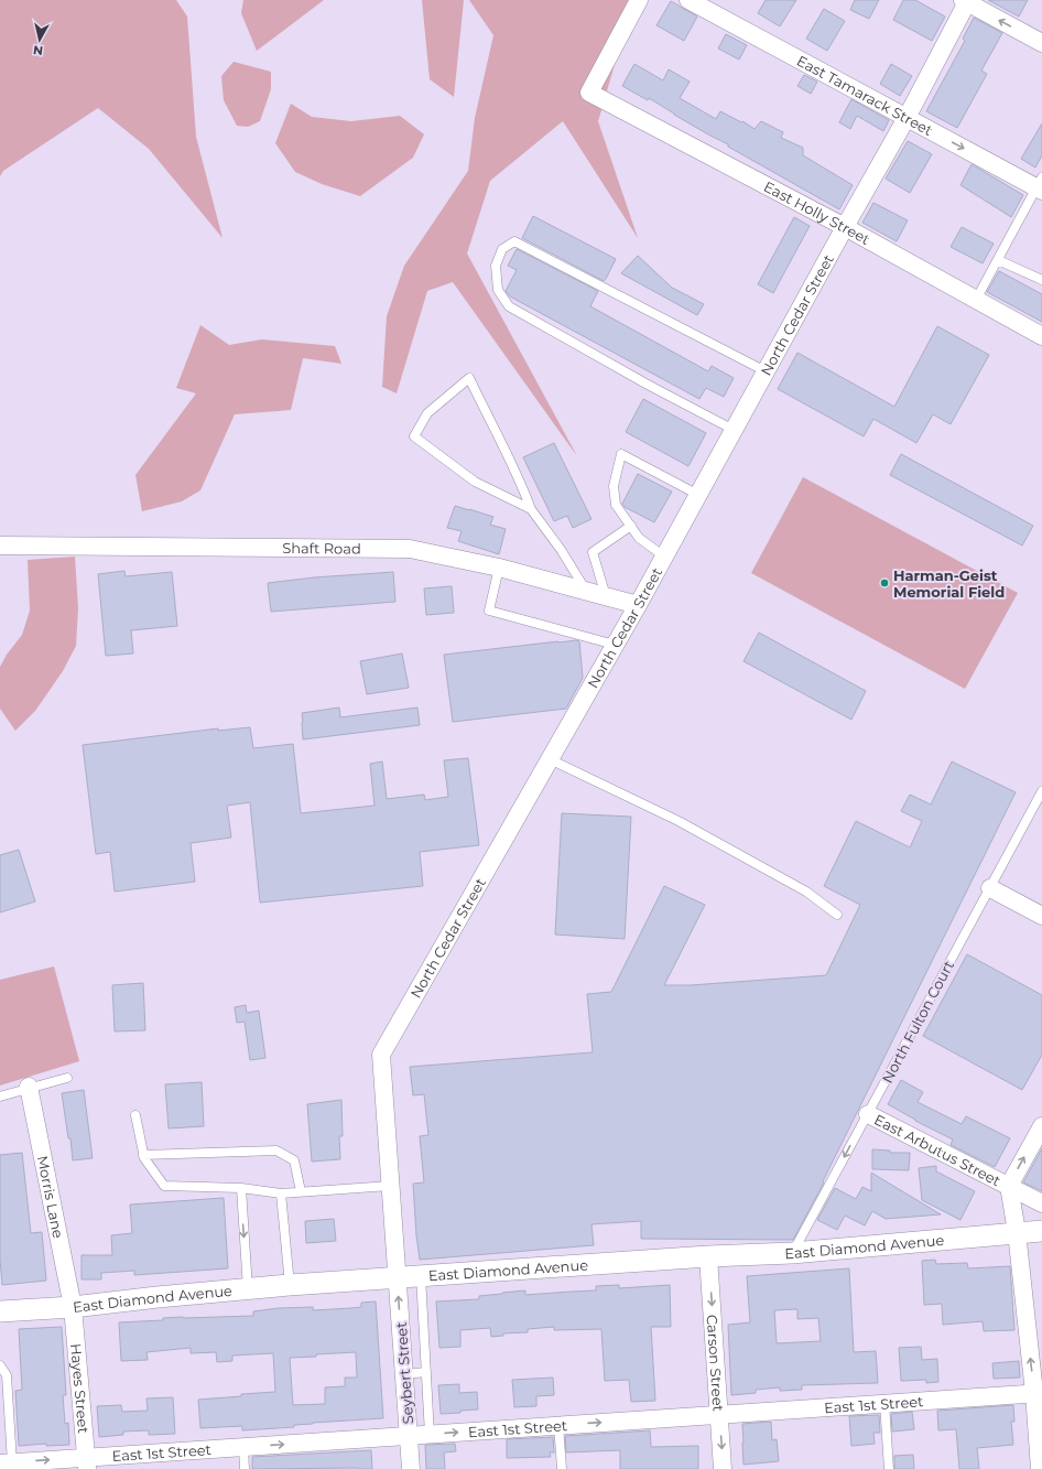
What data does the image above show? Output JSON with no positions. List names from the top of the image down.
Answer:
{
  "streets": {
    "street": [
      "East Tamarack Street",
      "East Holly Street",
      "North Cedar Street",
      "Shaft Road",
      "East Arbutus Street",
      "Morris Lane",
      "East Diamond Avenue",
      "Carson Street",
      "Seybert Street",
      "Hayes Street",
      "East 1st Street"
    ],
    "lane": ["North Fulton Court"]
  },
  "crossings": [
    ["East Tamarack Street", "North Cedar Street"],
    ["East Holly Street", "North Cedar Street"],
    ["North Cedar Street", "Shaft Road"],
    ["North Cedar Street", "East Diamond Avenue"],
    ["North Cedar Street", "Seybert Street"],
    ["North Fulton Court", "East Arbutus Street"],
    ["North Fulton Court", "East Diamond Avenue"],
    ["Morris Lane", "East Diamond Avenue"],
    ["Morris Lane", "Hayes Street"],
    ["East Diamond Avenue", "Carson Street"],
    ["East Diamond Avenue", "Seybert Street"],
    ["East Diamond Avenue", "Hayes Street"],
    ["Carson Street", "East 1st Street"],
    ["Seybert Street", "East 1st Street"],
    ["Hayes Street", "East 1st Street"]
  ],
  "one_way": ["Carson Street", "Seybert Street", "East 1st Street"],
  "places": ["Harman-Geist Memorial Field"],
  "north": "bottom"
}
